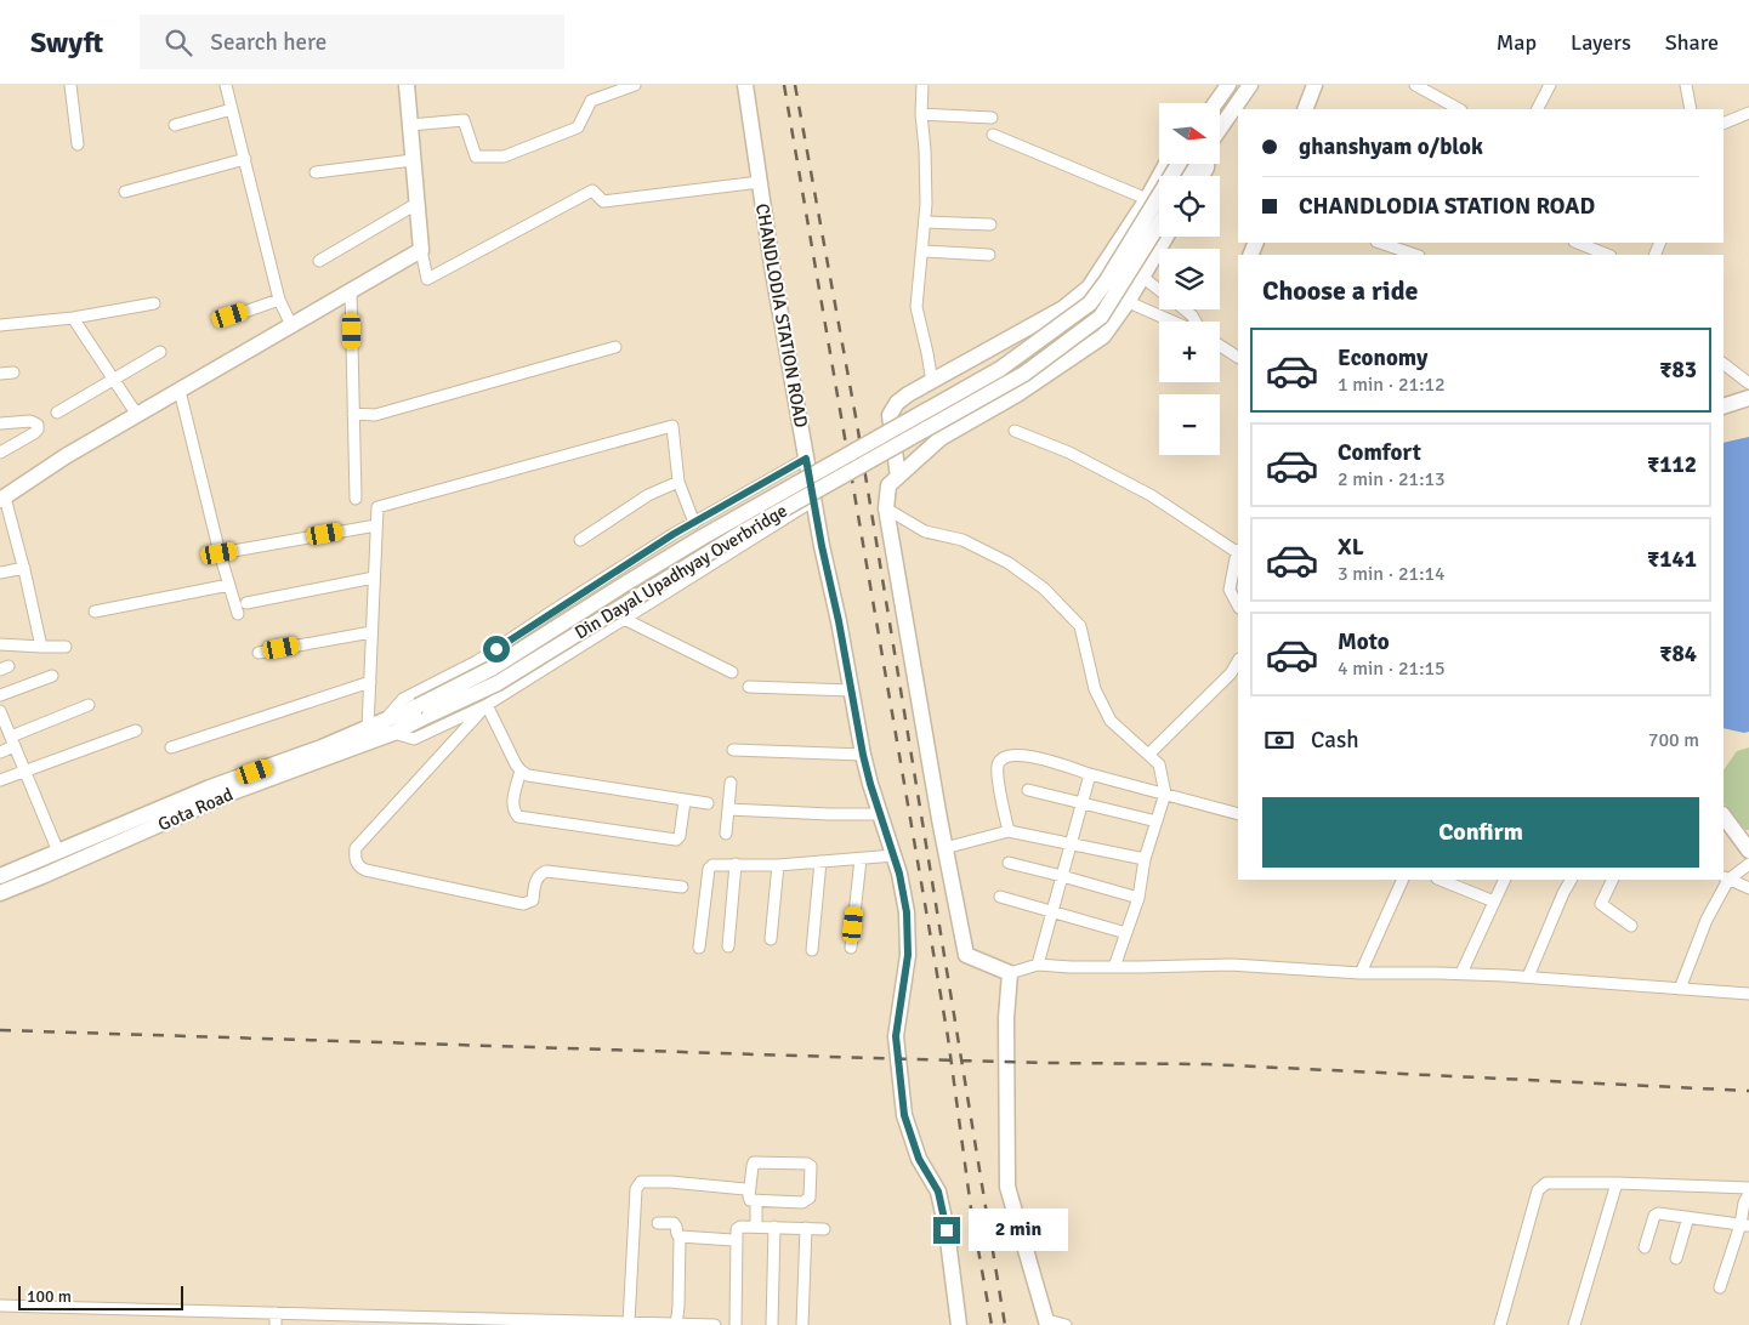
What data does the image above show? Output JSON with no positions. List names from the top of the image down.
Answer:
{
  "streets": {
    "street": ["CHANDLODIA STATION ROAD", "Din Dayal Upadhyay Overbridge", "Gota Road"]
  },
  "crossings": [
    ["Din Dayal Upadhyay Overbridge", "Gota Road"]
  ],
  "scale_bar": "100 m",
  "north": "right",
  "page": {
    "header": "Swyft",
    "search": "Search here",
    "nav": ["Map", "Layers", "Share"],
    "map_buttons": ["+", "−"],
    "banner": ["ghanshyam o/blok", "CHANDLODIA STATION ROAD"],
    "heading": "Choose a ride",
    "list": [
      {
        "name": "Economy",
        "note": "1 min · 21:12",
        "value": "₹83"
      },
      {
        "name": "Comfort",
        "note": "2 min · 21:13",
        "value": "₹112"
      },
      {
        "name": "XL",
        "note": "3 min · 21:14",
        "value": "₹141"
      },
      {
        "name": "Moto",
        "note": "4 min · 21:15",
        "value": "₹84"
      }
    ],
    "pay": ["Cash", "700 m"],
    "buttons": "Confirm",
    "bubble": "2 min",
    "scale": "100 m"
  }
}
